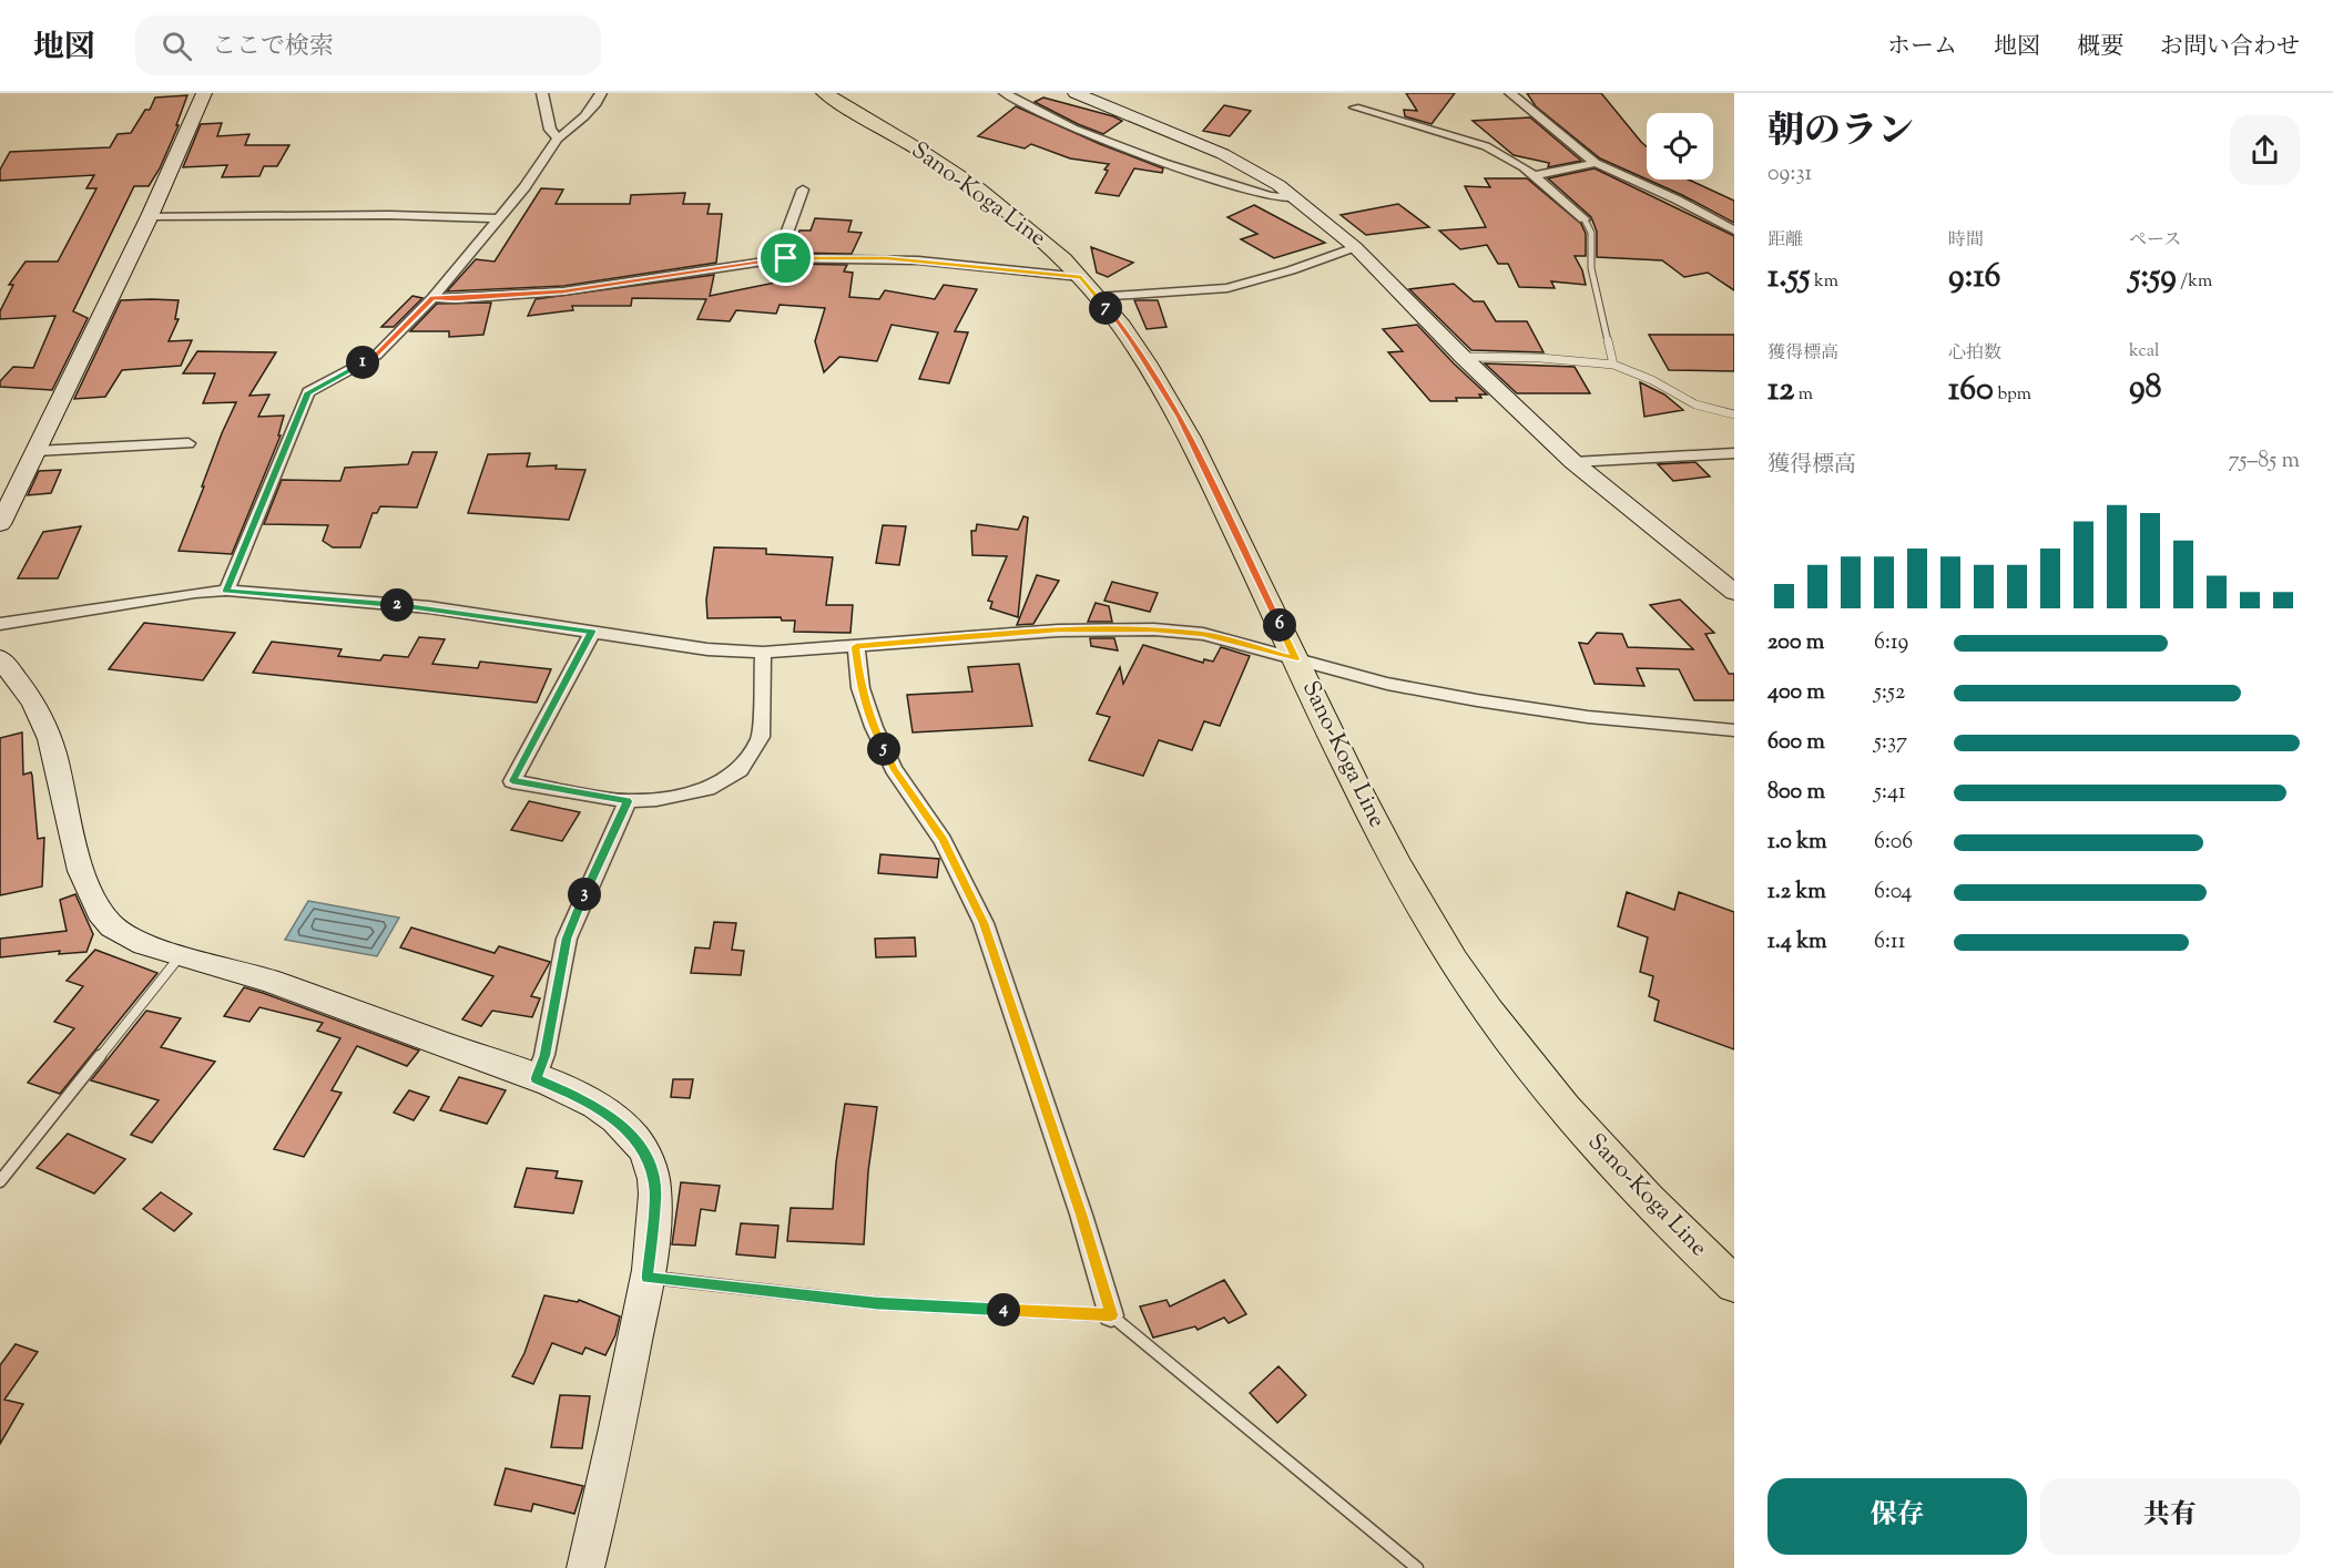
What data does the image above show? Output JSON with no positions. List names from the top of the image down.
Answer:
{
  "streets": {
    "main road": ["Sano-Koga Line"]
  },
  "page": {
    "header": "地図",
    "search": "ここで検索",
    "nav": [
      "ホーム",
      "地図",
      "概要",
      "お問い合わせ"
    ],
    "heading": ["朝のラン", "09:31"],
    "stats": [
      ["距離", "1.55 km"],
      ["時間", "9:16"],
      ["ペース", "5:59 /km"],
      ["獲得標高", "12 m"],
      ["心拍数", "160 bpm"],
      ["kcal", "98"]
    ],
    "pins": [
      "7",
      "1",
      "2",
      "6",
      "5",
      "3",
      "4"
    ],
    "chart": ["獲得標高", "75–85 m"],
    "list": [
      {
        "name": "200 m",
        "note": "6:19"
      },
      {
        "name": "400 m",
        "note": "5:52"
      },
      {
        "name": "600 m",
        "note": "5:37"
      },
      {
        "name": "800 m",
        "note": "5:41"
      },
      {
        "name": "1.0 km",
        "note": "6:06"
      },
      {
        "name": "1.2 km",
        "note": "6:04"
      },
      {
        "name": "1.4 km",
        "note": "6:11"
      }
    ],
    "buttons": ["保存", "共有"]
  }
}
